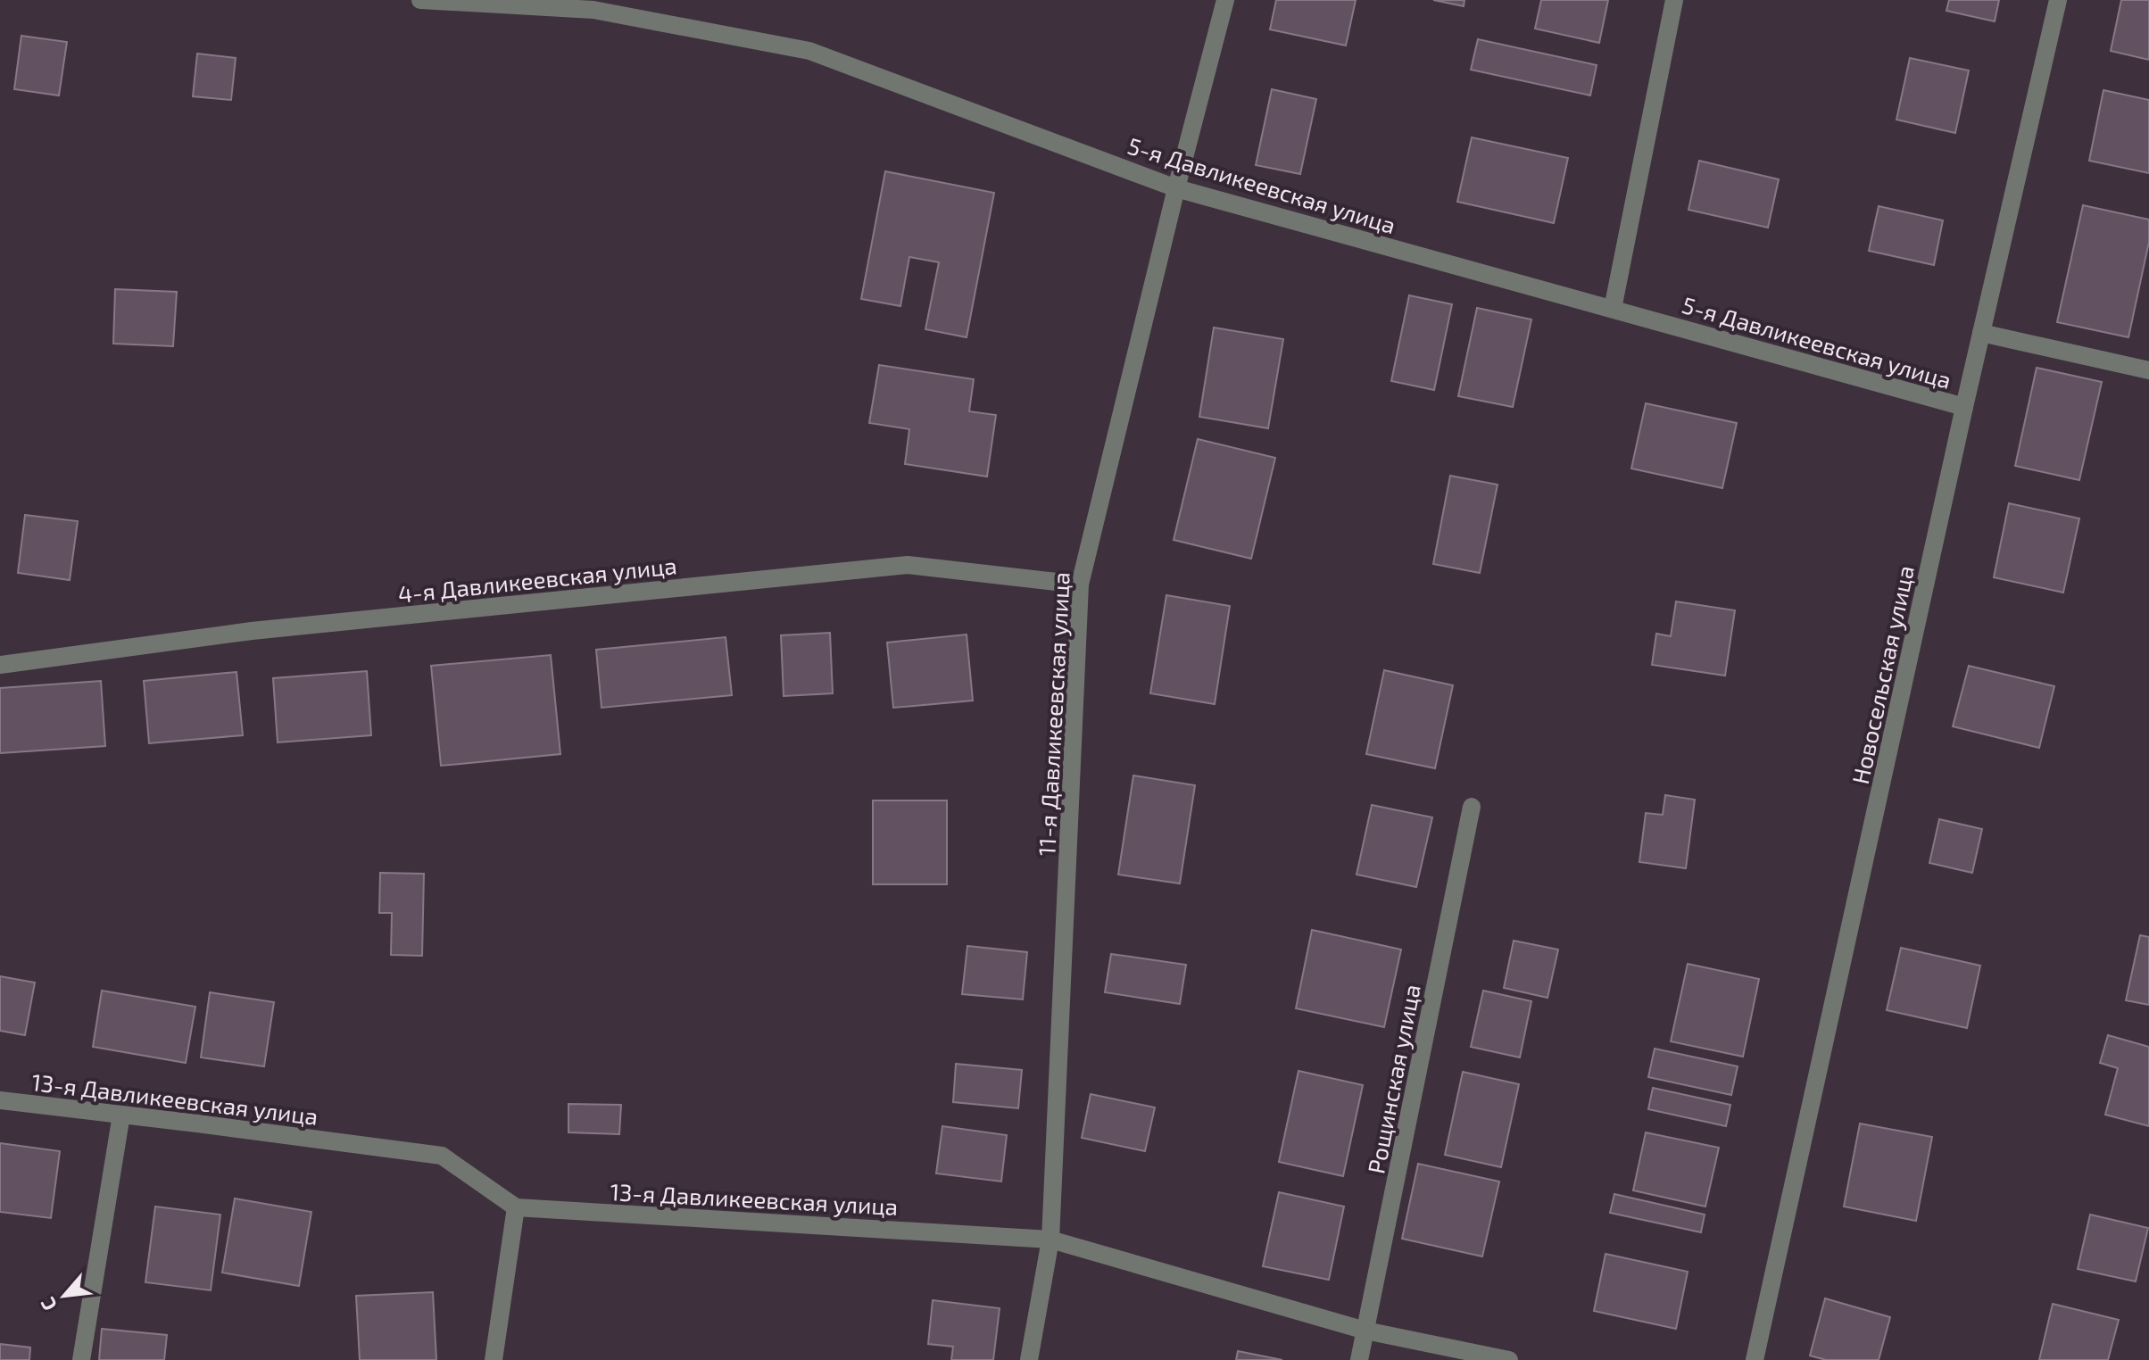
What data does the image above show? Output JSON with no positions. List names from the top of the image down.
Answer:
{
  "streets": {
    "street": [
      "5-я Давликеевская улица",
      "4-я Давликеевская улица",
      "Новосельская улица",
      "11-я Давликеевская улица",
      "Рощинская улица",
      "13-я Давликеевская улица"
    ]
  },
  "crossings": [
    ["5-я Давликеевская улица", "Новосельская улица"],
    ["5-я Давликеевская улица", "11-я Давликеевская улица"],
    ["4-я Давликеевская улица", "11-я Давликеевская улица"],
    ["11-я Давликеевская улица", "13-я Давликеевская улица"],
    ["Рощинская улица", "13-я Давликеевская улица"]
  ],
  "north": "bottom left"
}
